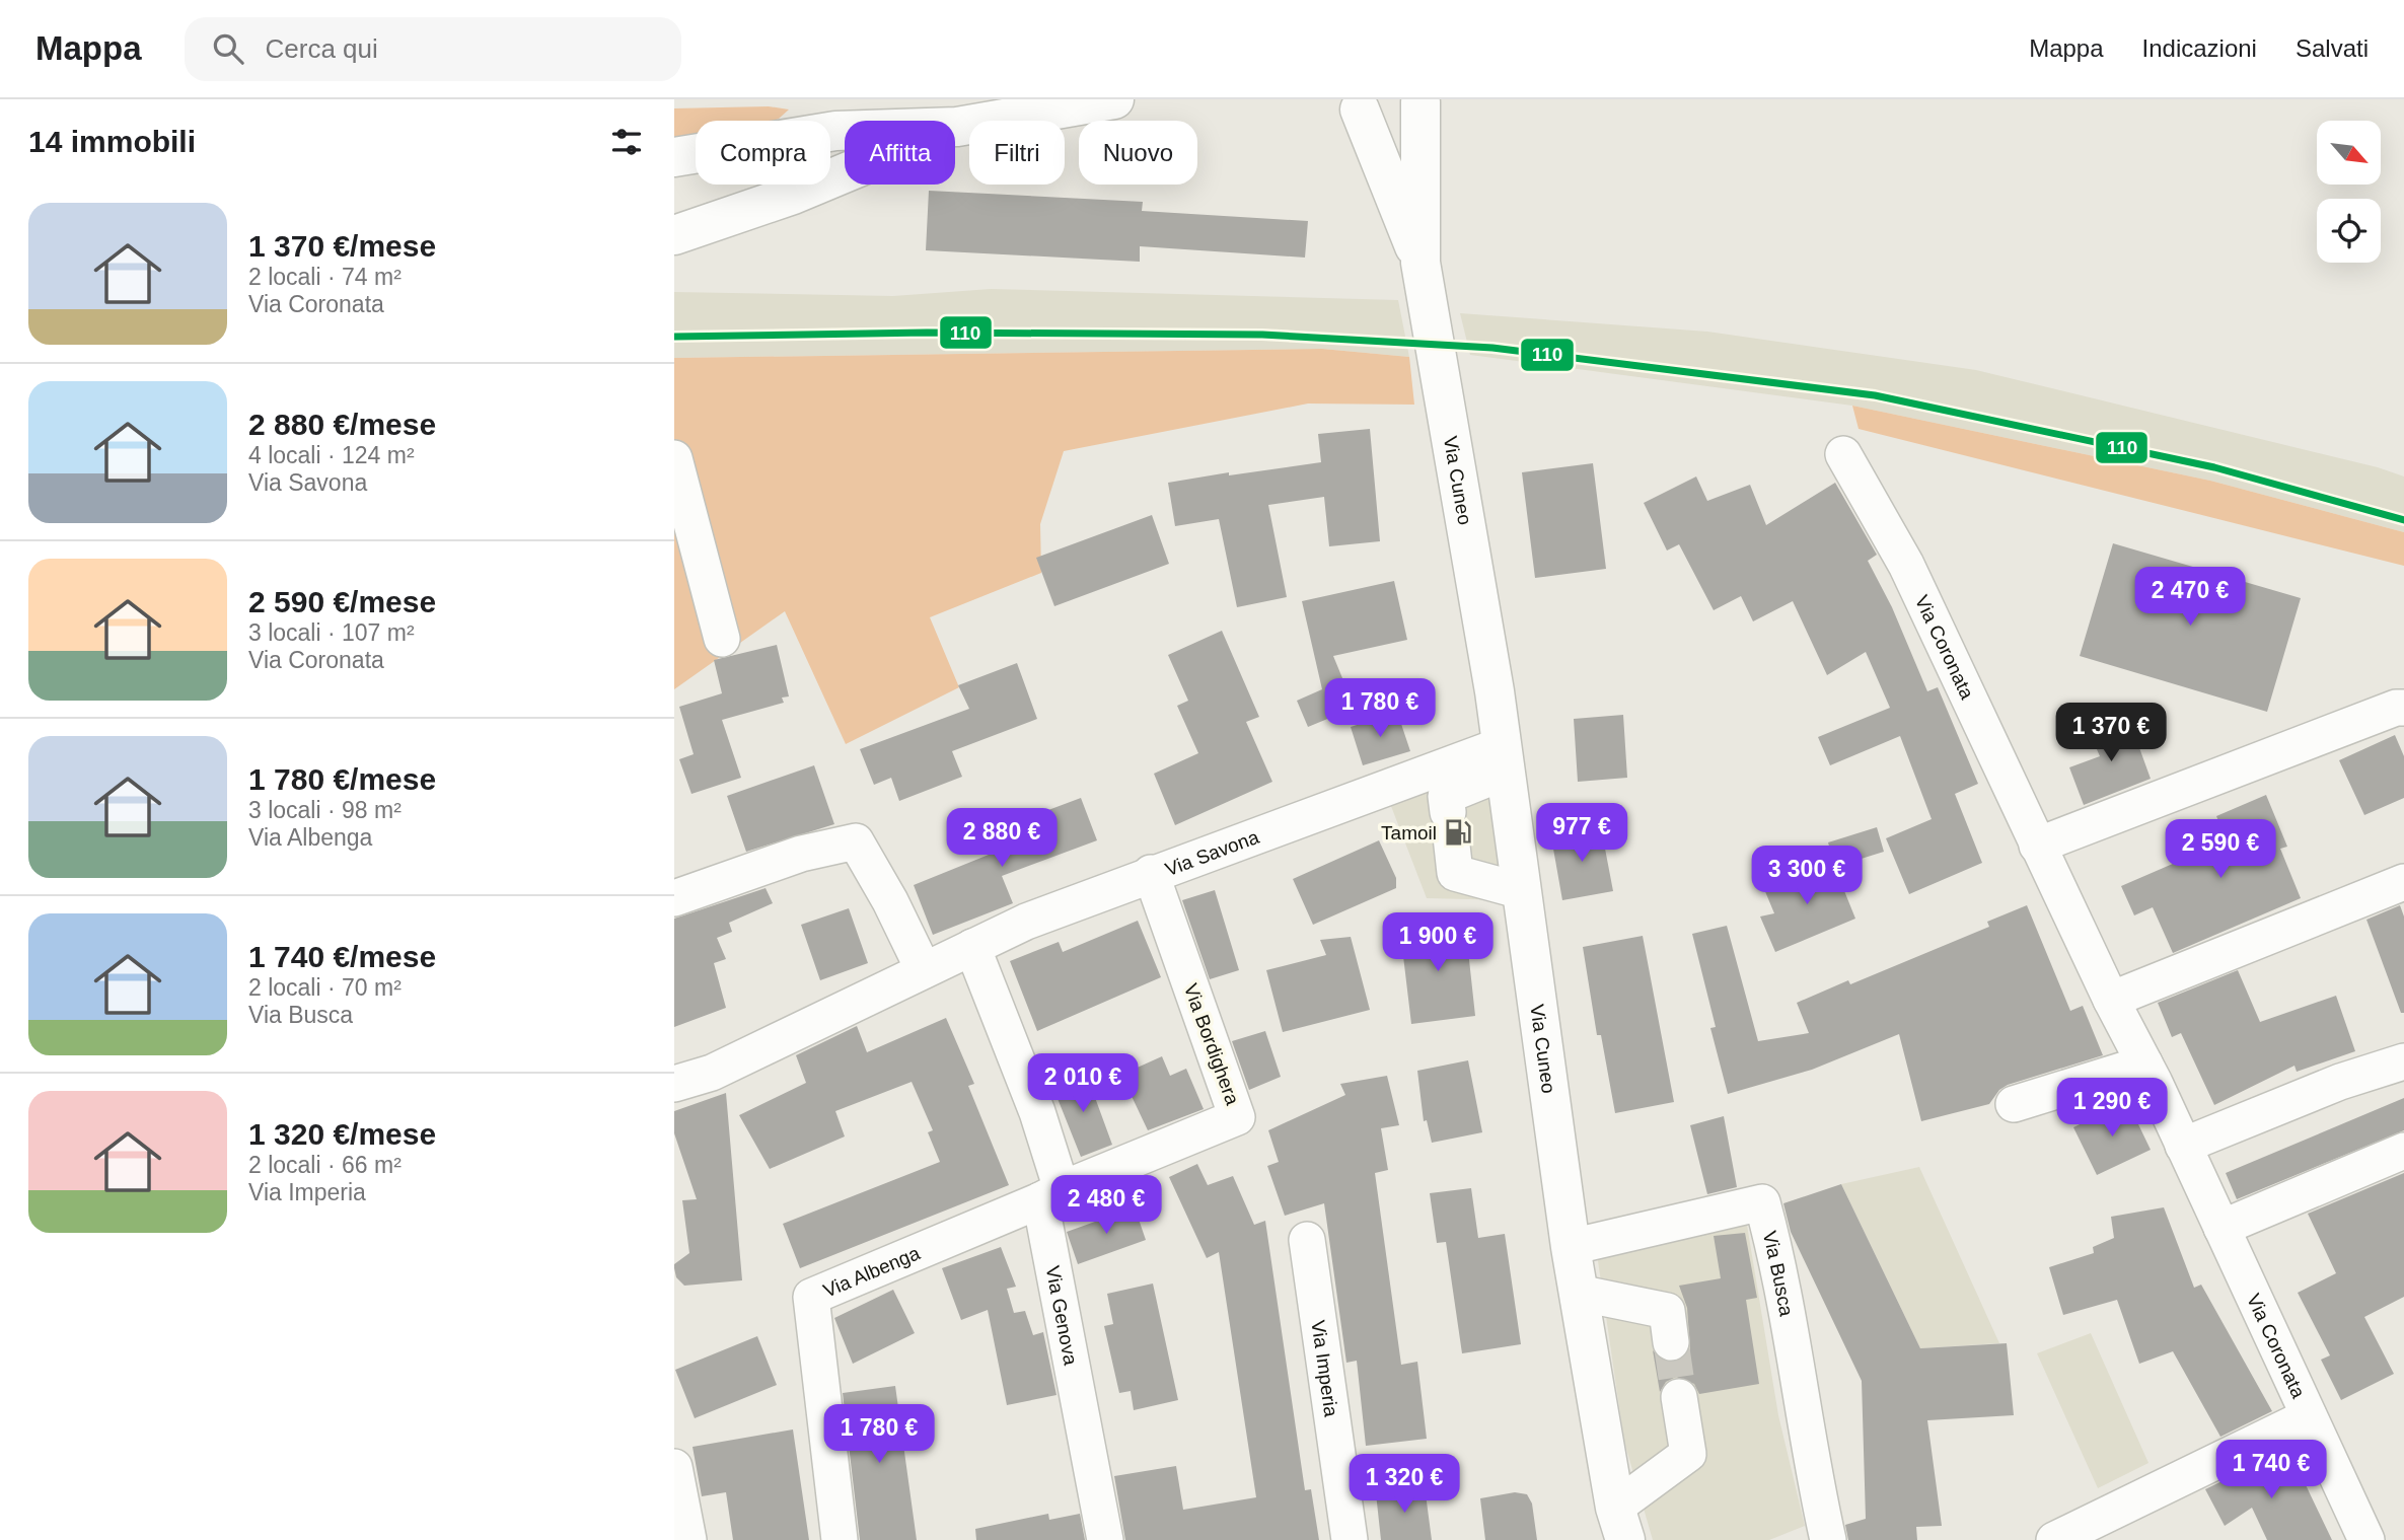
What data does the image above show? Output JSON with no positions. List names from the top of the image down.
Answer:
{
  "streets": {
    "main road": ["Via Cuneo"],
    "street": [
      "Via Coronata",
      "Via Savona",
      "Via Bordighera",
      "Via Albenga",
      "Via Busca",
      "Via Genova",
      "Via Imperia"
    ]
  },
  "crossings": [
    ["Via Cuneo", "Via Savona"],
    ["Via Cuneo", "Via Busca"],
    ["Via Savona", "Via Bordighera"],
    ["Via Savona", "Via Genova"],
    ["Via Bordighera", "Via Albenga"],
    ["Via Bordighera", "Via Genova"],
    ["Via Albenga", "Via Genova"]
  ],
  "places": {
    "fuel station": ["Tamoil"]
  },
  "lines": ["transit line 110"],
  "north": "bottom right",
  "page": {
    "header": "Mappa",
    "search": "Cerca qui",
    "nav": ["Mappa", "Indicazioni", "Salvati"],
    "heading": "14 immobili",
    "chip": [
      "Compra",
      "Affitta",
      "Filtri",
      "Nuovo"
    ],
    "list": [
      {
        "name": "1 370 €/mese",
        "note": "2 locali · 74 m² · Via Coronata"
      },
      {
        "name": "2 880 €/mese",
        "note": "4 locali · 124 m² · Via Savona"
      },
      {
        "name": "2 590 €/mese",
        "note": "3 locali · 107 m² · Via Coronata"
      },
      {
        "name": "1 780 €/mese",
        "note": "3 locali · 98 m² · Via Albenga"
      },
      {
        "name": "1 740 €/mese",
        "note": "2 locali · 70 m² · Via Busca"
      },
      {
        "name": "1 320 €/mese",
        "note": "2 locali · 66 m² · Via Imperia"
      }
    ],
    "price": [
      "2 470 €",
      "1 780 €",
      "1 370 €",
      "977 €",
      "2 880 €",
      "2 590 €",
      "3 300 €",
      "1 900 €",
      "2 010 €",
      "1 290 €",
      "2 480 €",
      "1 780 €",
      "1 740 €",
      "1 320 €"
    ]
  }
}
